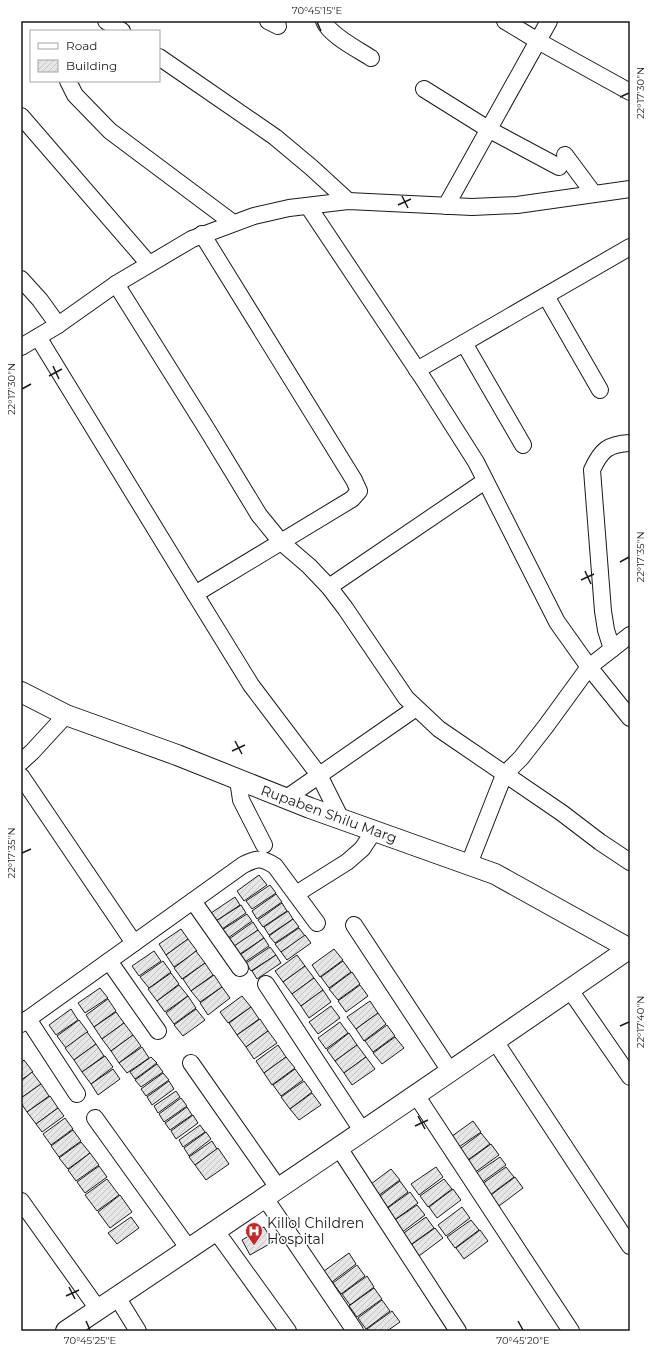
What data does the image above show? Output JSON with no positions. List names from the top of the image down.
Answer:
{
  "streets": {
    "street": ["Rupaben Shilu Marg"]
  },
  "places": {
    "hospital": ["Killol Children Hospital"]
  },
  "legend": ["Road", "Building"],
  "coordinates": [
    "70°45'15\"E",
    "22°17'30\"N",
    "22°17'35\"N",
    "22°17'40\"N",
    "70°45'25\"E",
    "70°45'20\"E"
  ]
}
